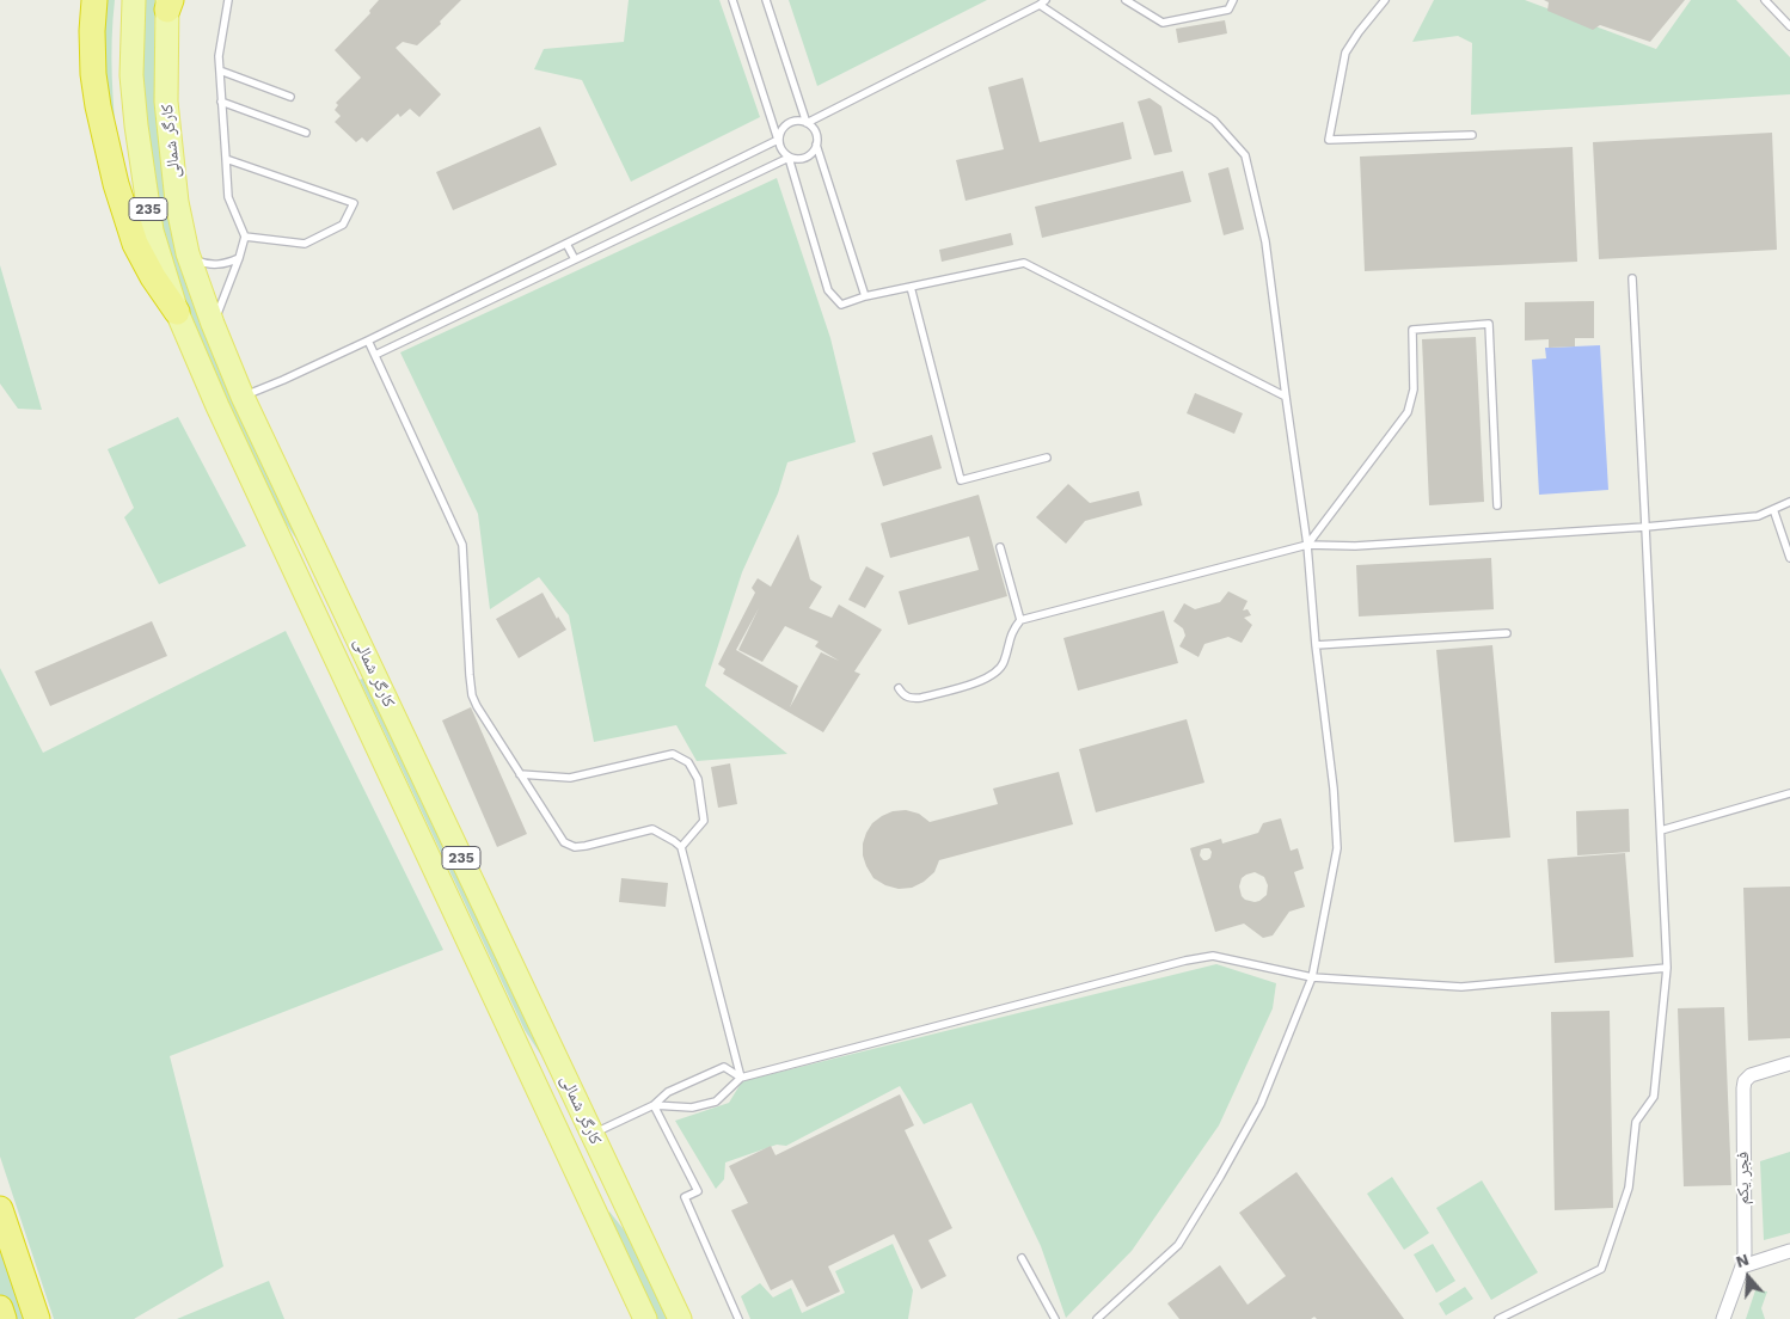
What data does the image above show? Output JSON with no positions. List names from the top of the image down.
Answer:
{
  "streets": {
    "main road": ["کارگر شمالی", "235"],
    "street": ["فجر یکم"]
  },
  "north": "top"
}
